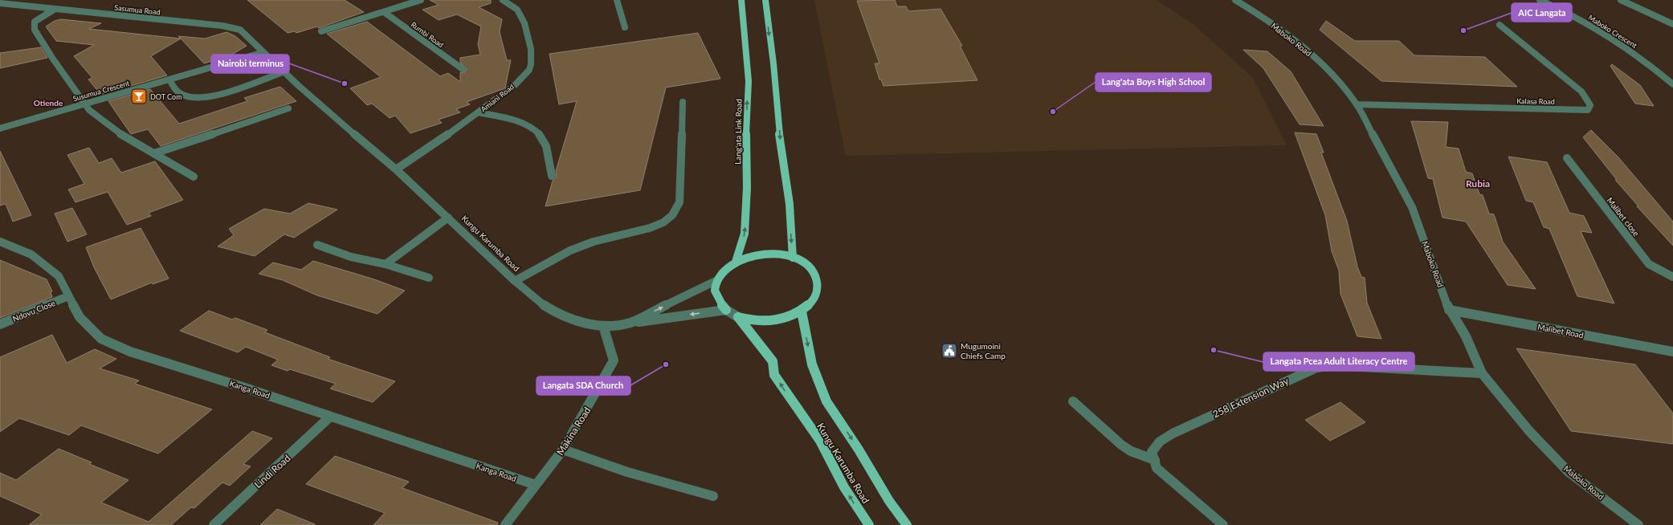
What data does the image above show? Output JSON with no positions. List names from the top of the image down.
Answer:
{
  "streets": {
    "main road": ["Lang'ata Link Road", "Kungu Karumba Road"],
    "street": [
      "Sasumua Road",
      "Maboko Crescent",
      "Rumbi Road",
      "Maboko Road",
      "Susumua Crescent",
      "Amiani Road",
      "Kalasa Road",
      "Malibet close",
      "Ndovu Close",
      "Malibet Road",
      "Kanga Road",
      "258 Extension Way",
      "Makina Road",
      "Lindi Road"
    ]
  },
  "crossings": [
    ["Sasumua Road", "Susumua Crescent"],
    ["Sasumua Road", "Kungu Karumba Road"],
    ["Maboko Road", "Kalasa Road"],
    ["Maboko Road", "Malibet Road"],
    ["Maboko Road", "258 Extension Way"],
    ["Amiani Road", "Kungu Karumba Road"],
    ["Lang'ata Link Road", "Kungu Karumba Road"],
    ["Kungu Karumba Road", "Makina Road"],
    ["Ndovu Close", "Kanga Road"],
    ["Kanga Road", "Makina Road"],
    ["Kanga Road", "Lindi Road"]
  ],
  "districts": ["Otiende", "Rubia"],
  "places": {
    "other": [
      "AIC Langata",
      "Nairobi terminus",
      "Lang'ata Boys High School",
      "Langata Pcea Adult Literacy Centre",
      "Langata SDA Church"
    ],
    "bar": ["DOT Com"],
    "public building": ["Mugumoini Chiefs Camp"]
  }
}
